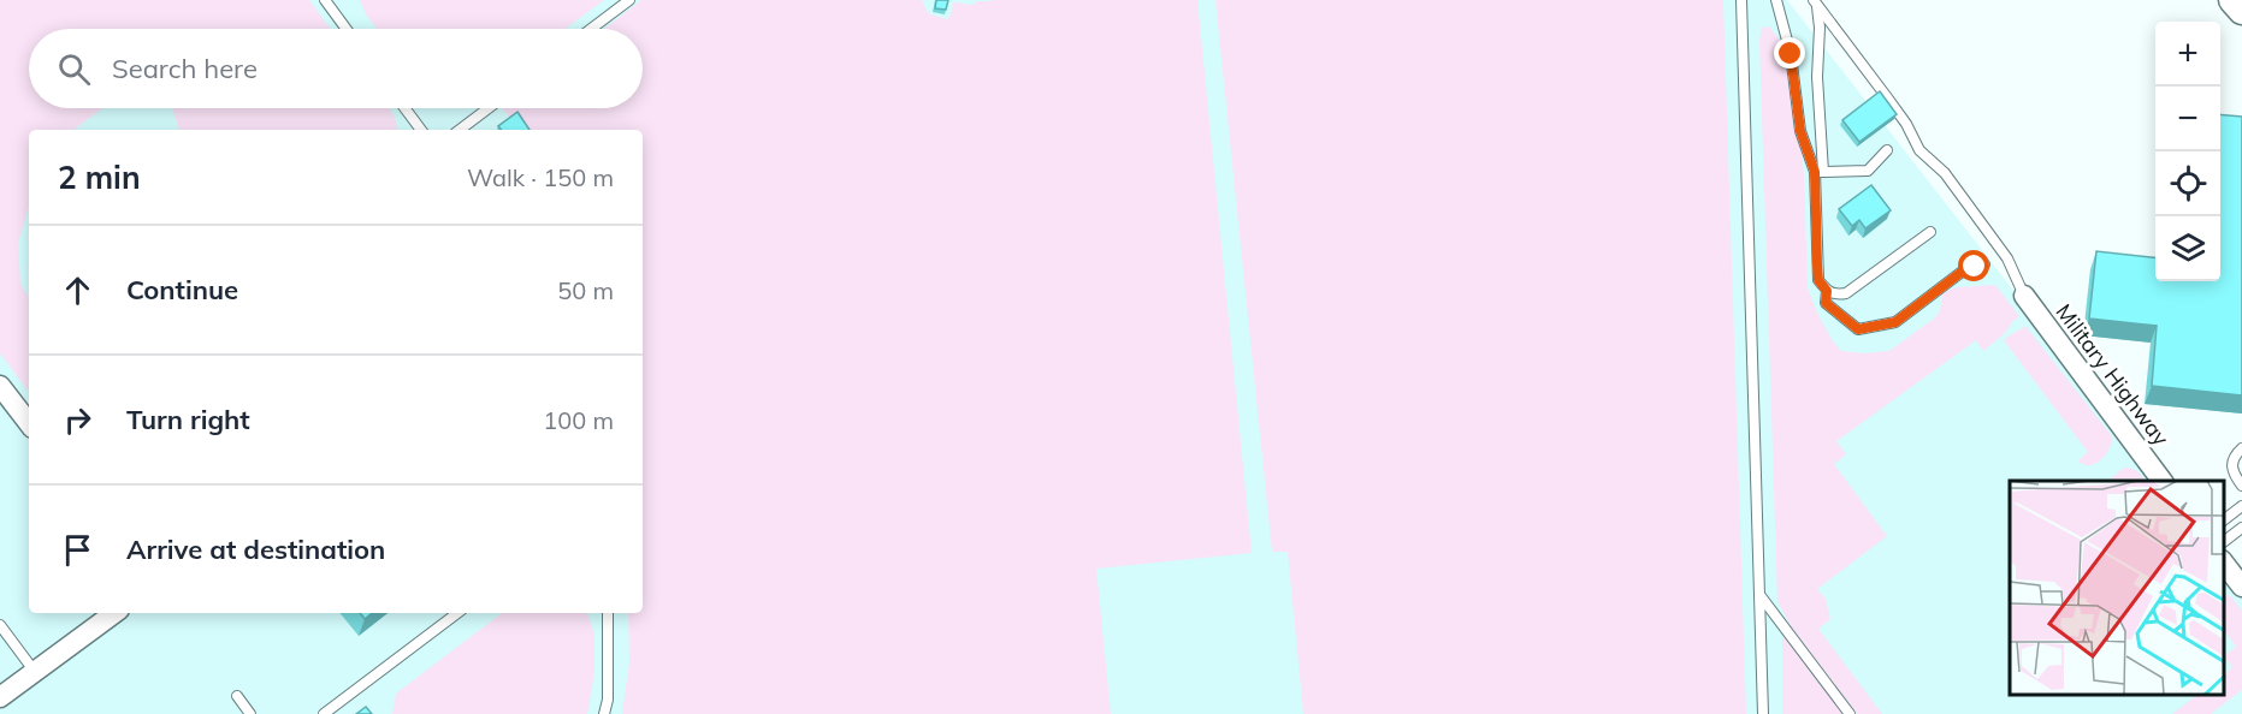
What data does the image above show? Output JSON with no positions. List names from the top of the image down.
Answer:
{
  "streets": {
    "street": ["Military Highway"]
  },
  "page": {
    "map_buttons": ["+", "−"],
    "search": "Search here",
    "heading": ["2 min", "Walk · 150 m"],
    "list": [
      ["Continue", "50 m"],
      ["Turn right", "100 m"],
      "Arrive at destination"
    ]
  }
}
